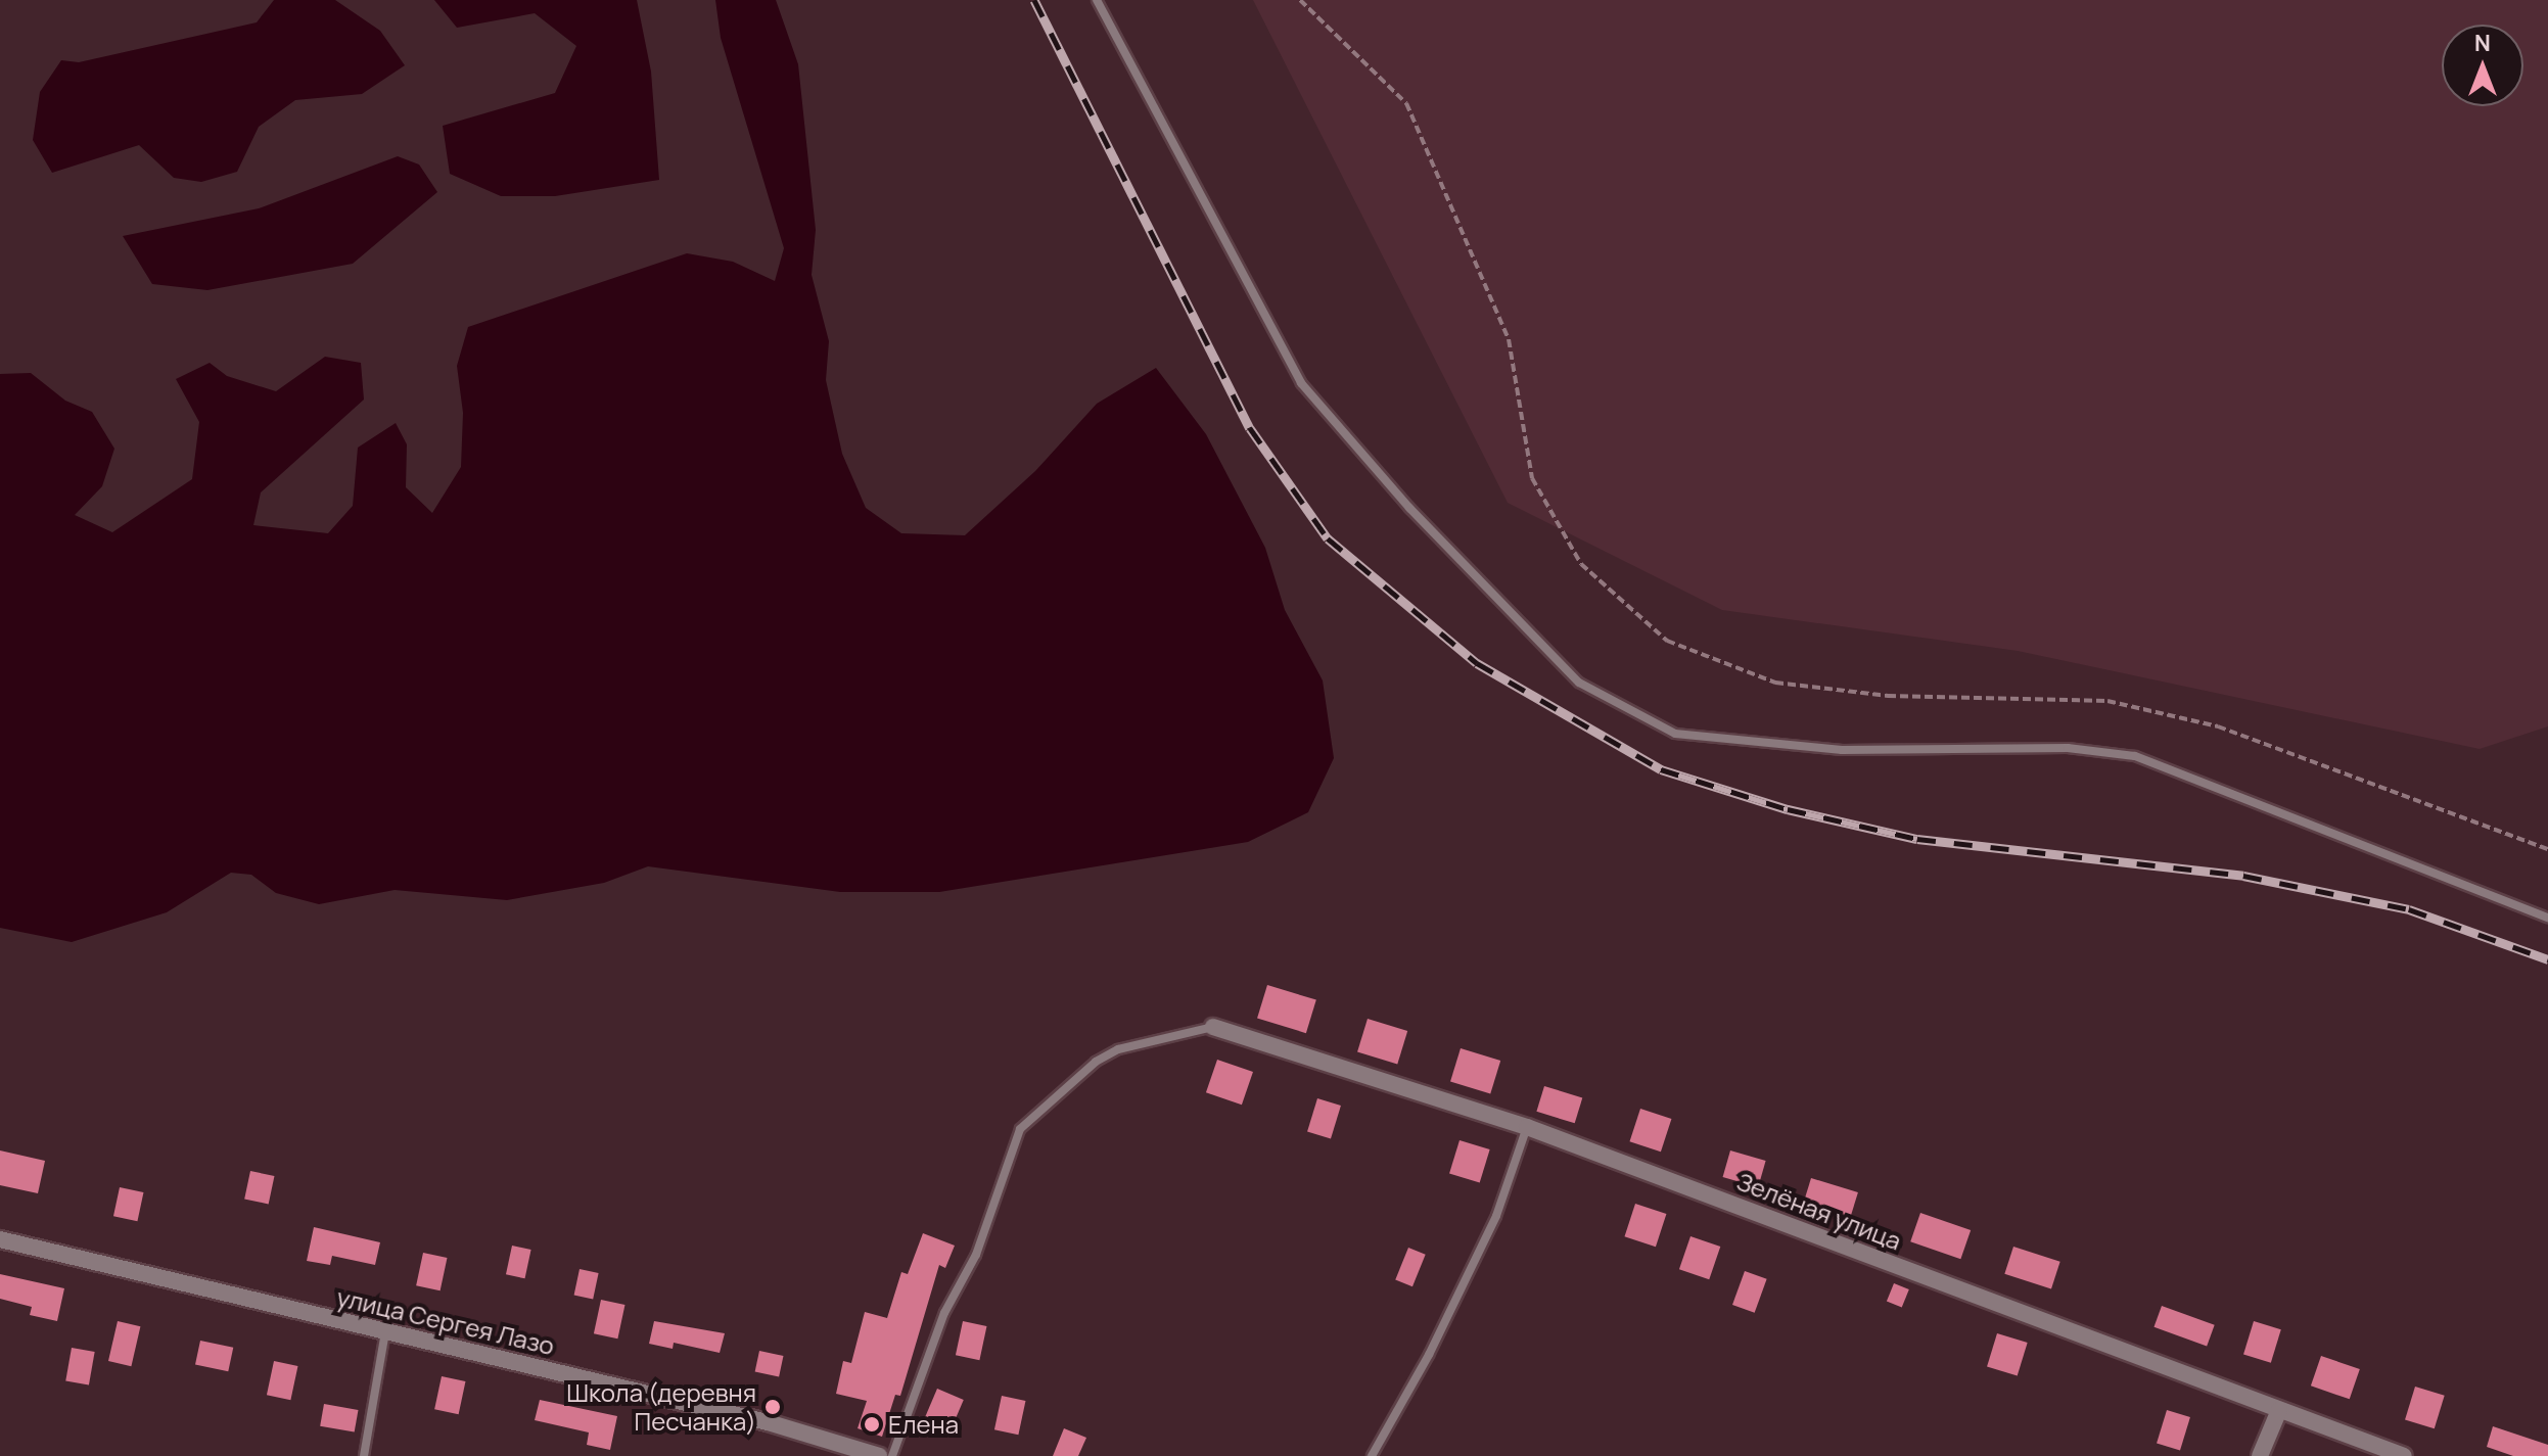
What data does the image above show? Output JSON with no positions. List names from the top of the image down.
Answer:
{
  "streets": {
    "street": ["Зелёная улица", "улица Сергея Лазо"]
  },
  "places": ["Школа (деревня Песчанка)", "Елена"],
  "north": "top"
}
